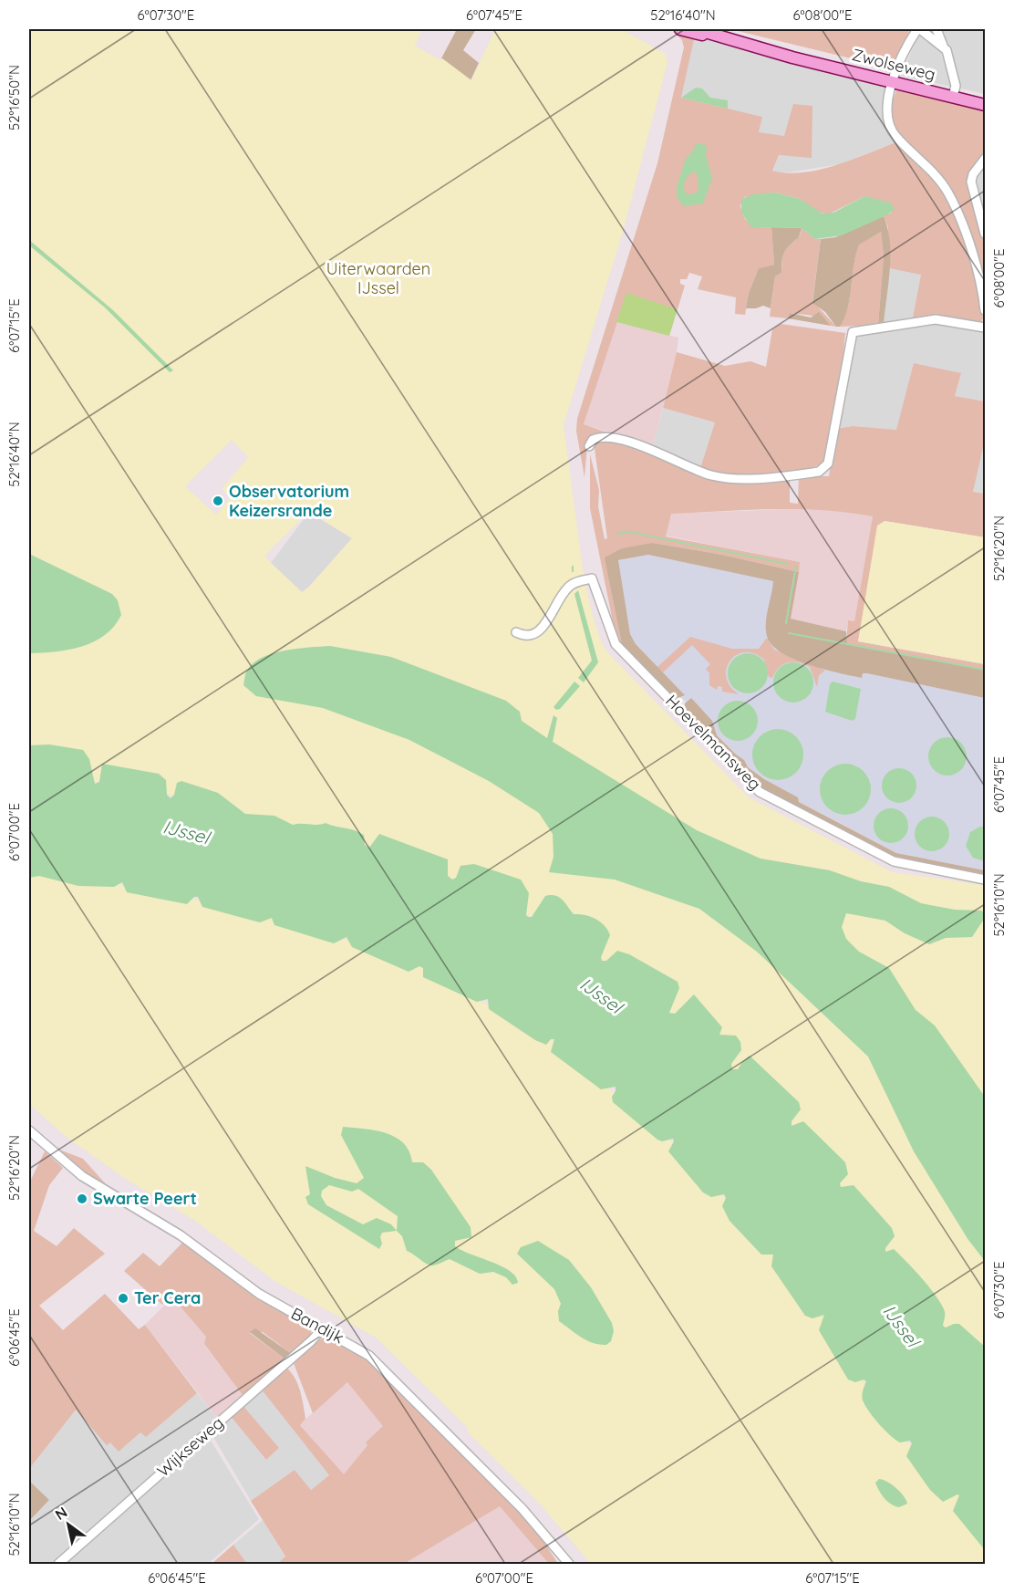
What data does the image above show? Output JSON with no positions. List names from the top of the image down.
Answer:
{
  "streets": {
    "main road": ["Zwolseweg"],
    "street": ["Hoevelmansweg", "Bandijk", "Wijkseweg"]
  },
  "crossings": [
    ["Bandijk", "Wijkseweg"]
  ],
  "water": ["IJssel"],
  "parks": ["Uiterwaarden IJssel"],
  "places": ["Observatorium Keizersrande", "Swarte Peert", "Ter Cera"],
  "north": "top left",
  "coordinates": [
    "6°07'30\"E",
    "6°07'45\"E",
    "52°16'40\"N",
    "6°08'00\"E",
    "52°16'50\"N",
    "6°07'15\"E",
    "52°16'20\"N",
    "6°07'00\"E",
    "52°16'10\"N",
    "6°06'45\"E"
  ]
}
